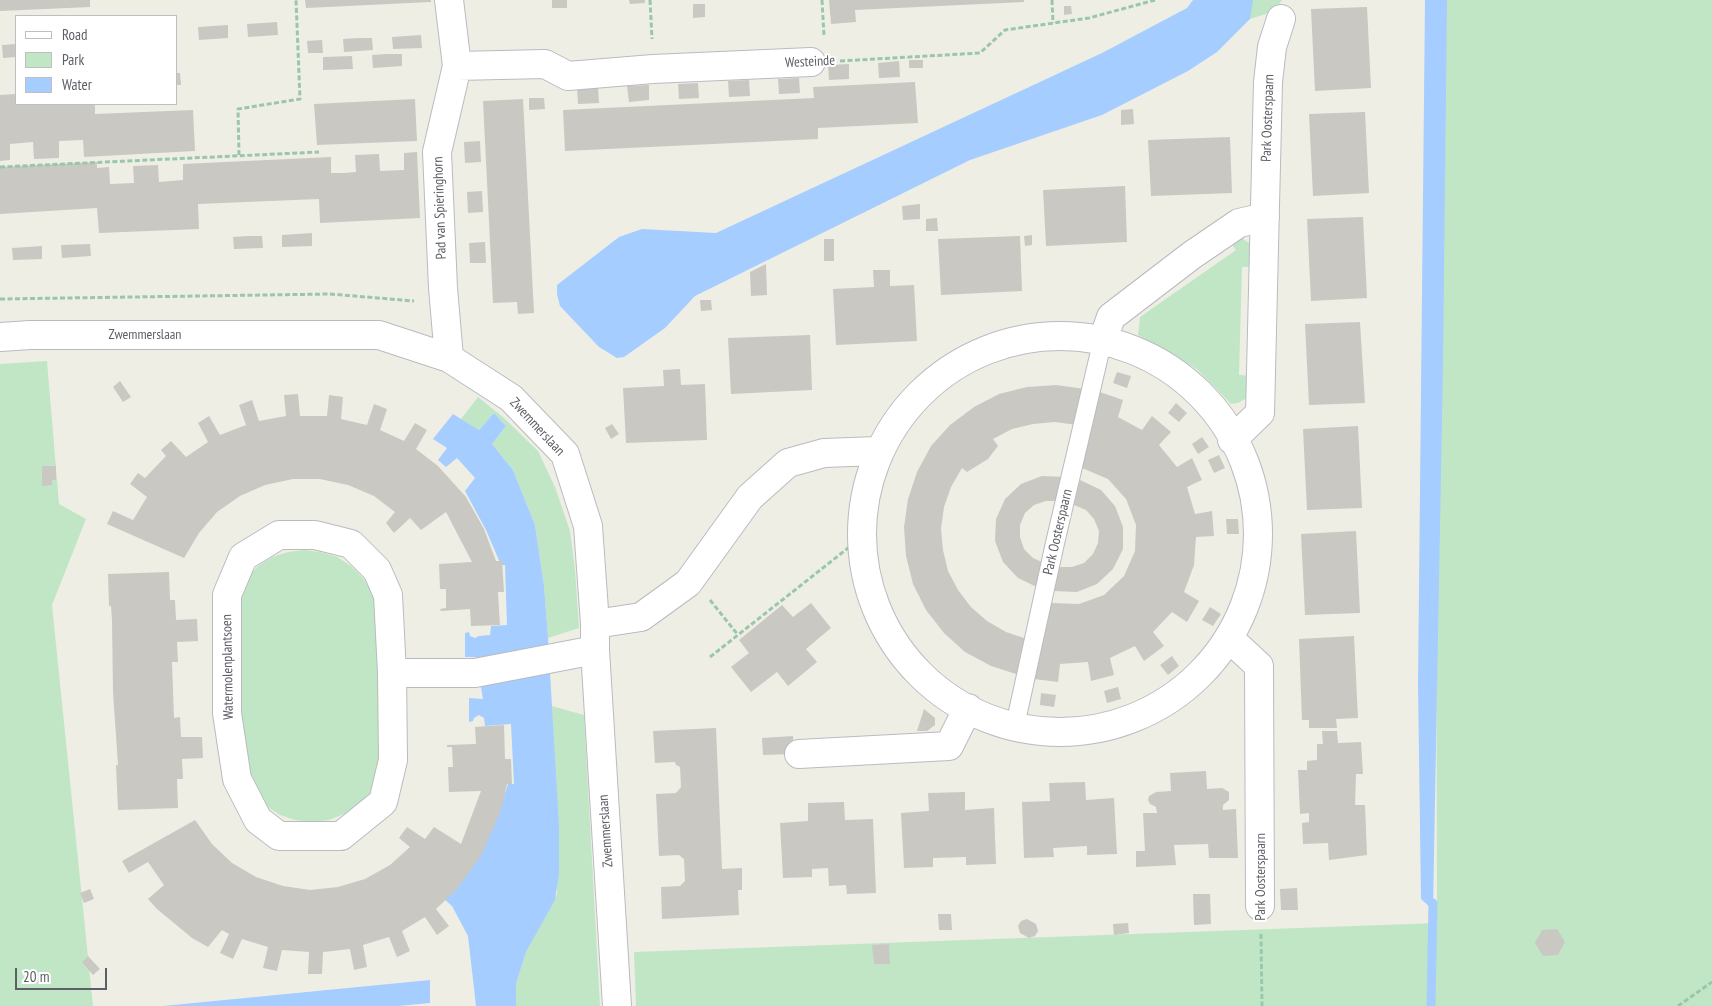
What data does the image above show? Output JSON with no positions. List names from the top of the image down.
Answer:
{
  "streets": {
    "street": [
      "Westeinde",
      "Park Oosterspaarn",
      "Pad van Spieringhorn",
      "Zwemmerslaan",
      "Watermolenplantsoen"
    ]
  },
  "crossings": [
    ["Westeinde", "Pad van Spieringhorn"],
    ["Pad van Spieringhorn", "Zwemmerslaan"]
  ],
  "legend": ["Road", "Park", "Water"],
  "scale_bar": "20 m"
}
